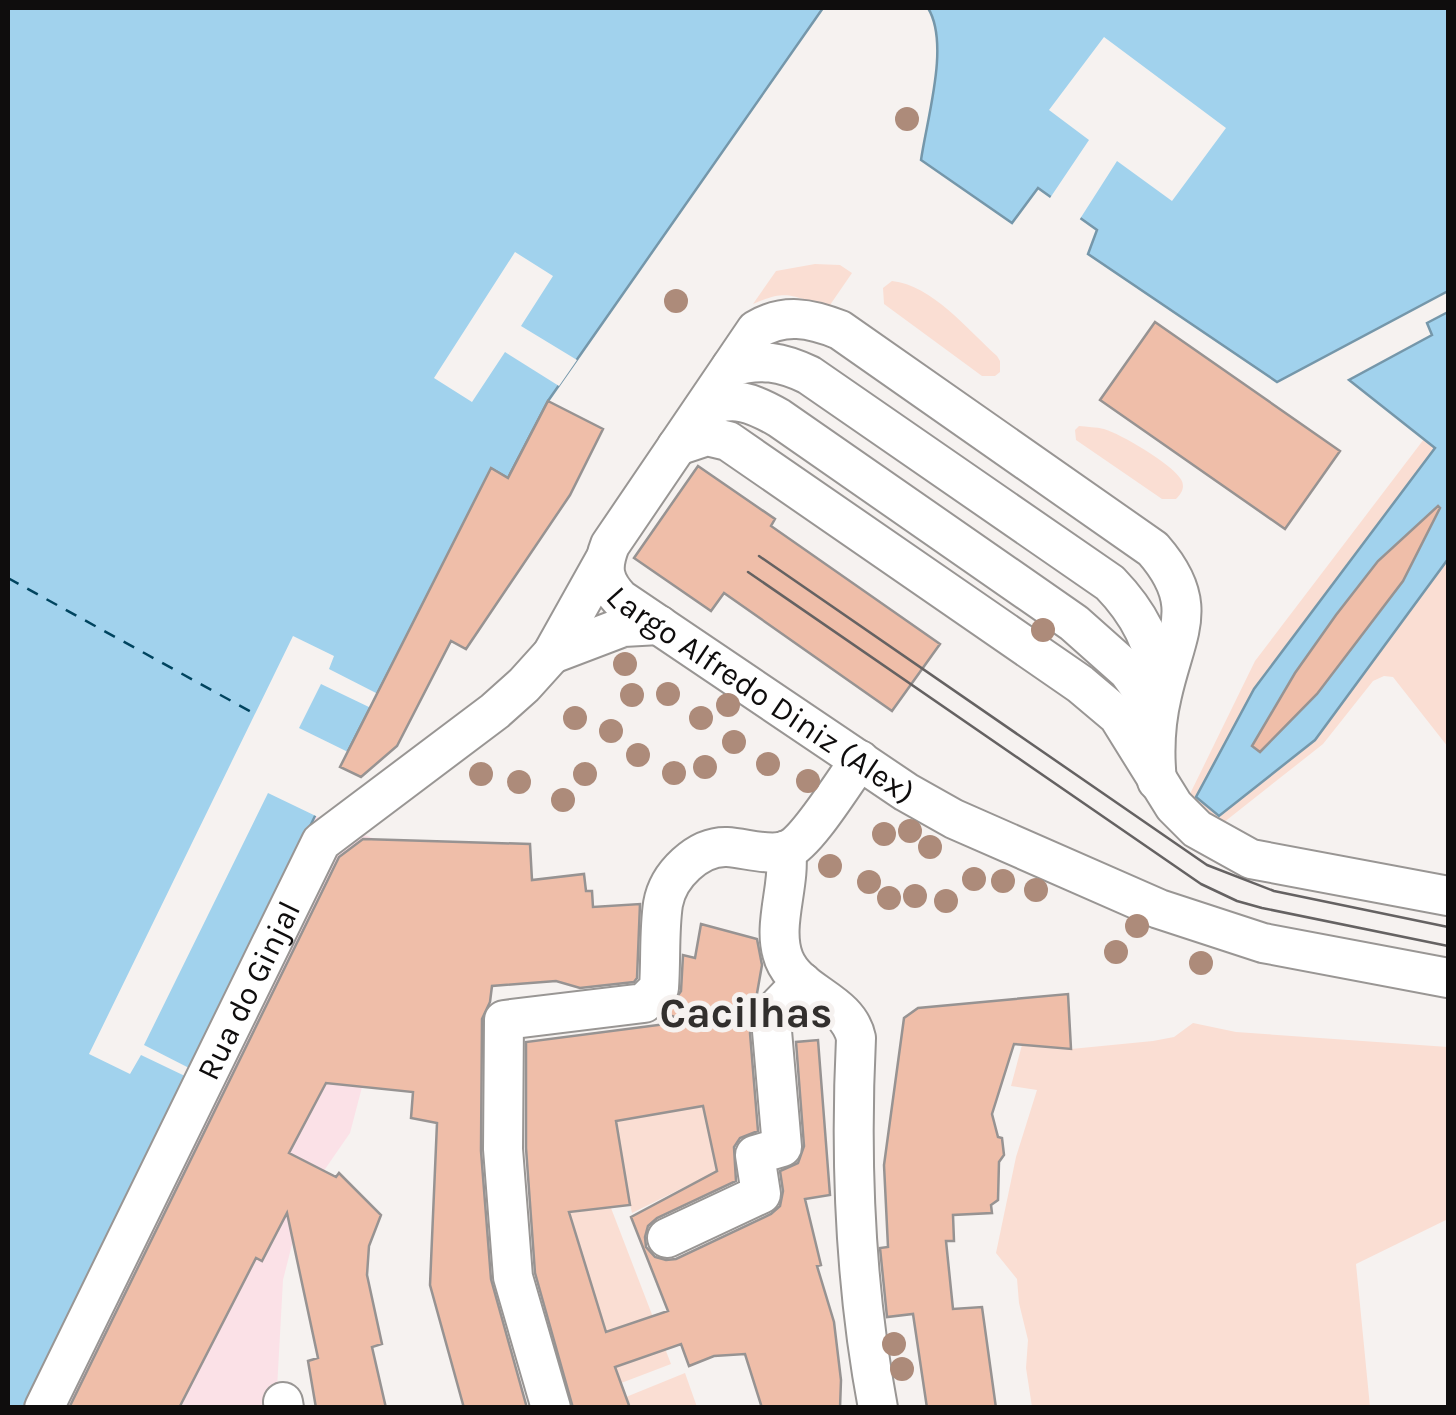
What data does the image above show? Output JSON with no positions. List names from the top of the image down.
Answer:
{
  "streets": {
    "street": ["Largo Alfredo Diniz (Alex)", "Rua do Ginjal"]
  },
  "crossings": [
    ["Largo Alfredo Diniz (Alex)", "Rua do Ginjal"]
  ],
  "districts": ["Cacilhas"]
}
